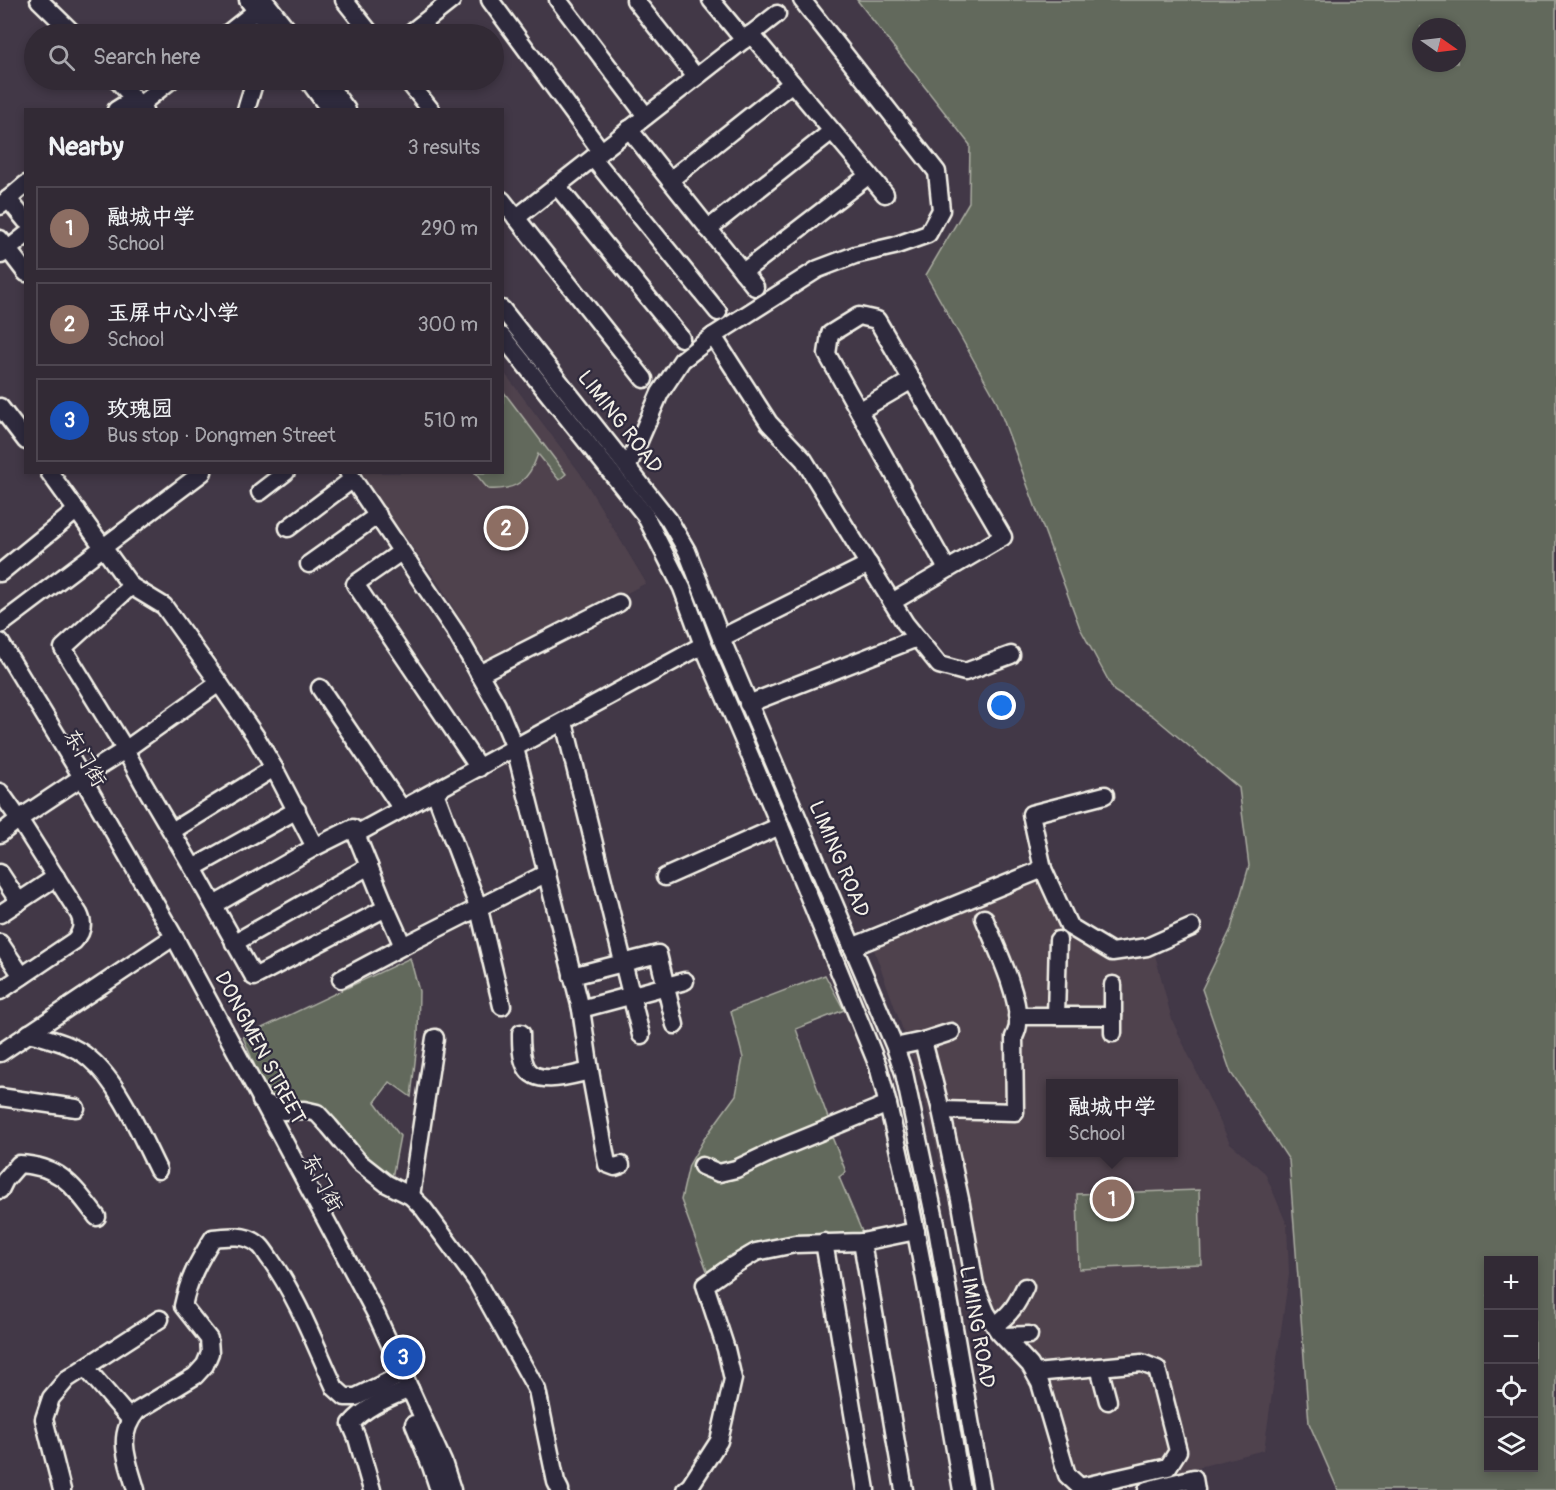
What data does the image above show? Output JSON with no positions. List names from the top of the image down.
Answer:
{
  "streets": {
    "street": ["LIMING ROAD", "东门街", "DONGMEN STREET"]
  },
  "crossings": [
    ["东门街", "DONGMEN STREET"]
  ],
  "north": "right",
  "page": {
    "search": "Search here",
    "heading": ["Nearby", "3 results"],
    "list": [
      {
        "mark": "1",
        "name": "融城中学",
        "note": "School",
        "value": "290 m"
      },
      {
        "mark": "2",
        "name": "玉屏中心小学",
        "note": "School",
        "value": "300 m"
      },
      {
        "mark": "3",
        "name": "玫瑰园",
        "note": "Bus stop · Dongmen Street",
        "value": "510 m"
      }
    ],
    "pins": ["2", "1", "3"],
    "popup": ["融城中学", "School"],
    "map_buttons": ["+", "−"]
  }
}
